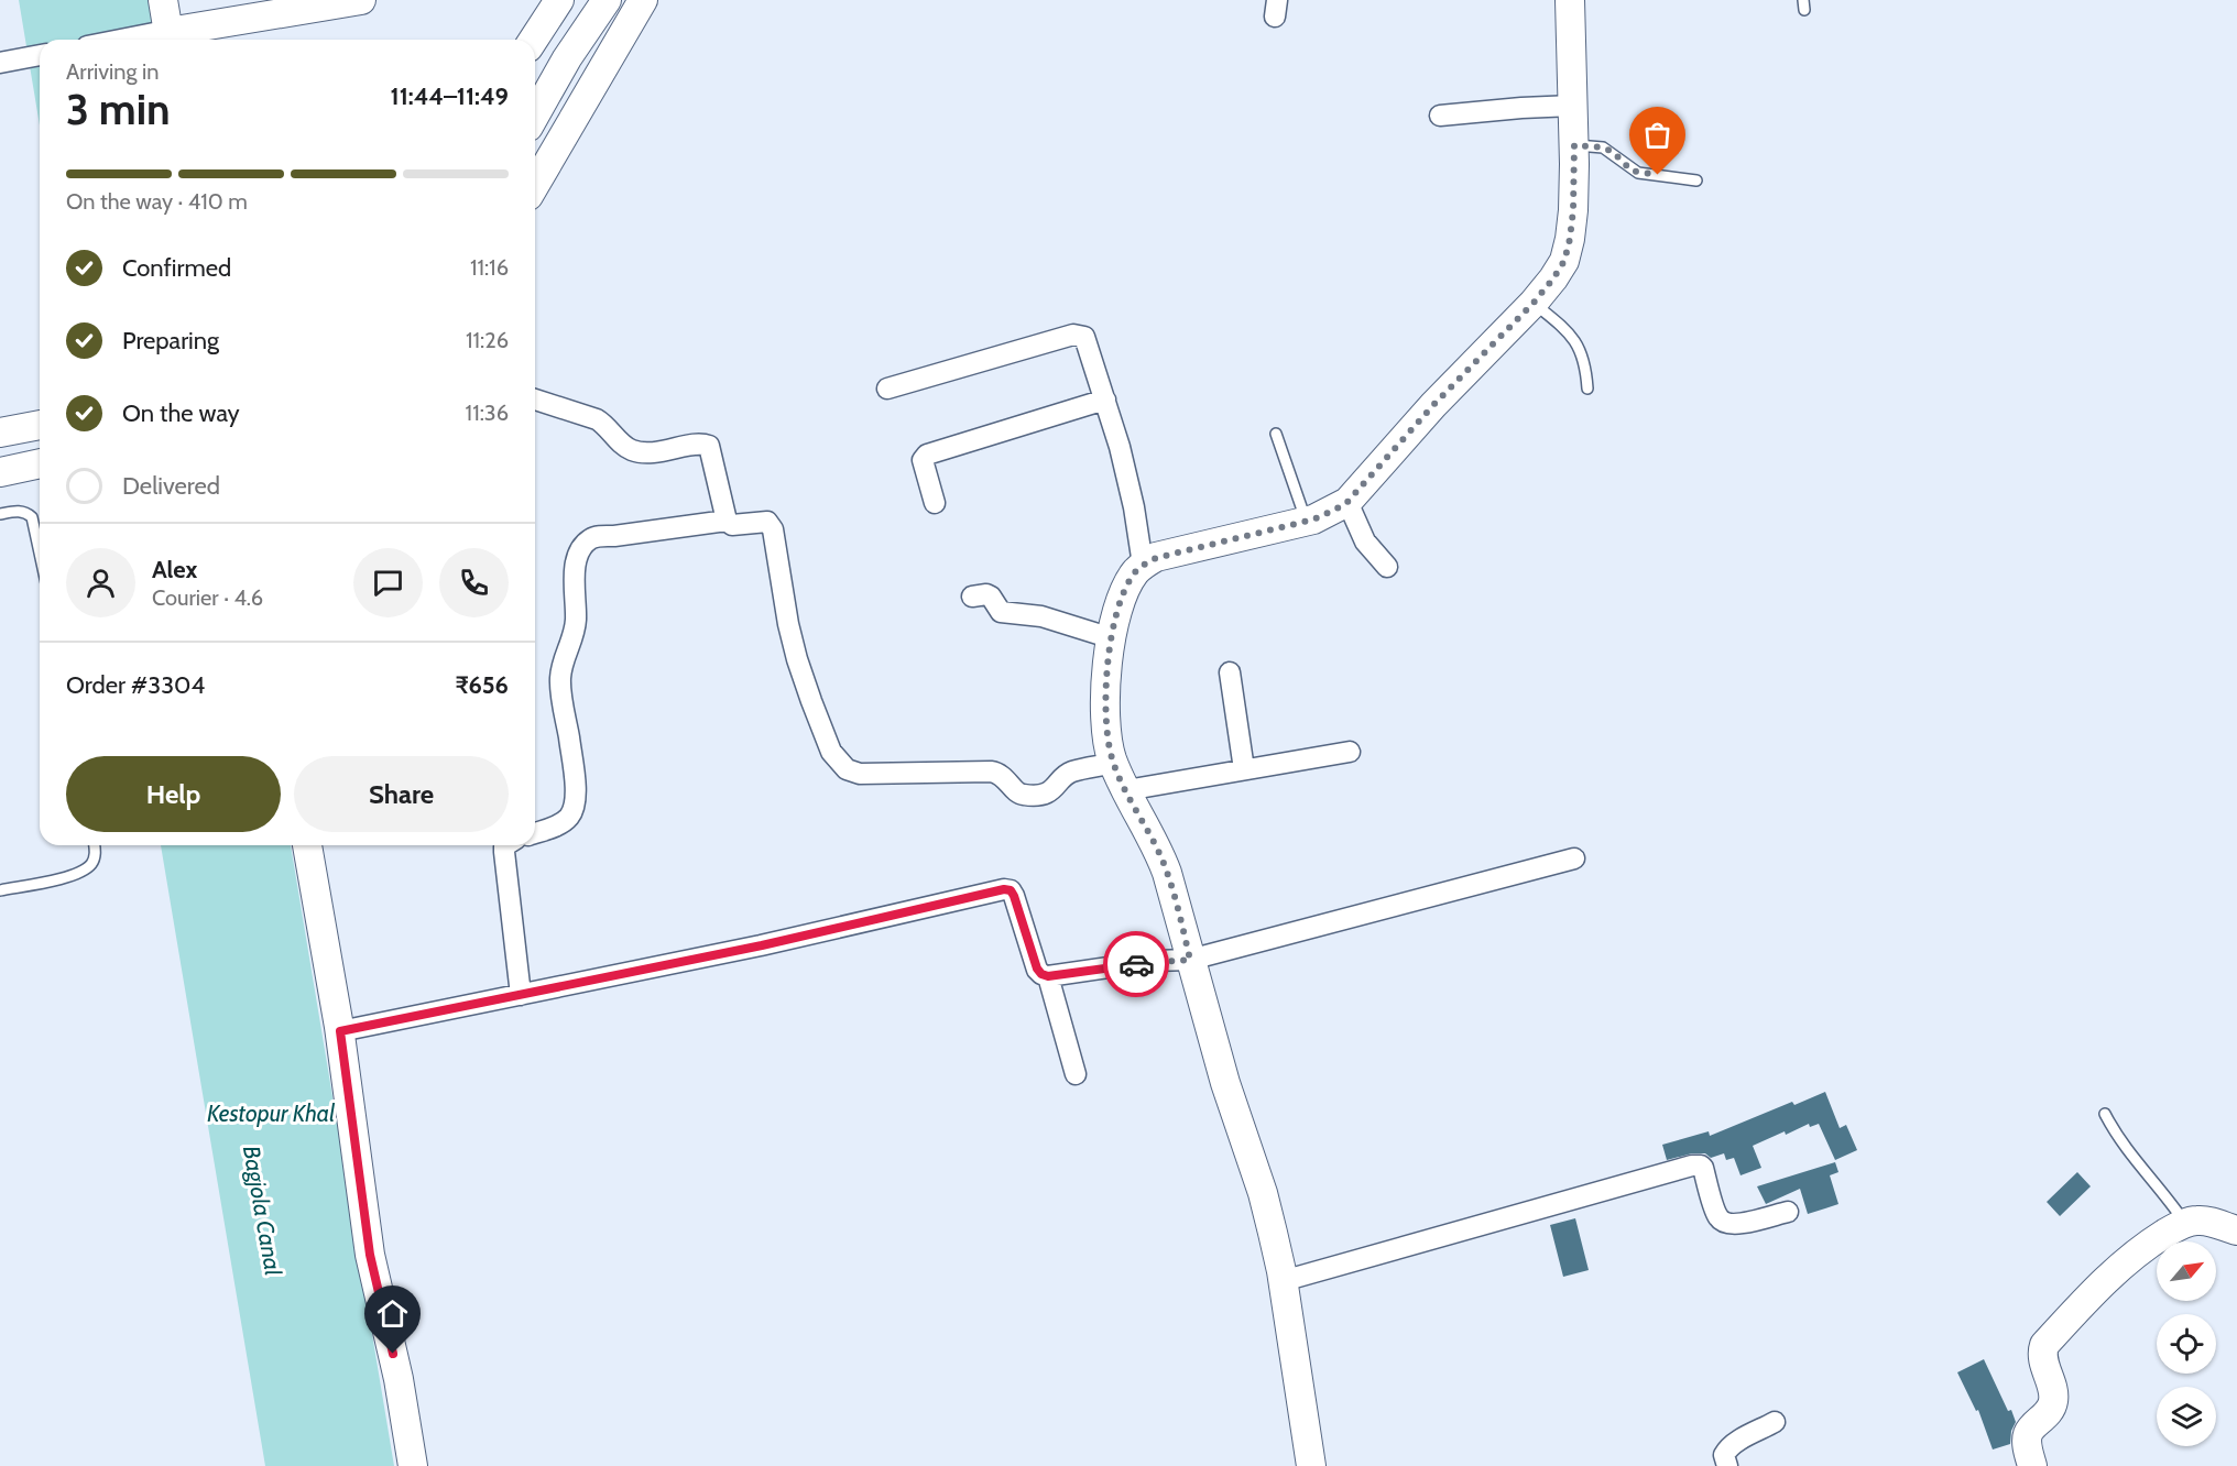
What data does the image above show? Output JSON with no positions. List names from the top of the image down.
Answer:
{
  "water": ["Kestopur Khal", "Bagjola Canal"],
  "north": "top right",
  "page": {
    "heading": ["3 min", "Arriving in", "11:44–11:49"],
    "panel": [
      "Alex",
      "Courier · 4.6",
      "Order #3304",
      "₹656"
    ],
    "bar": "On the way · 410 m",
    "list": [
      ["Confirmed", "11:16"],
      ["Preparing", "11:26"],
      ["On the way", "11:36"],
      "Delivered"
    ],
    "buttons": ["Help", "Share"]
  }
}
